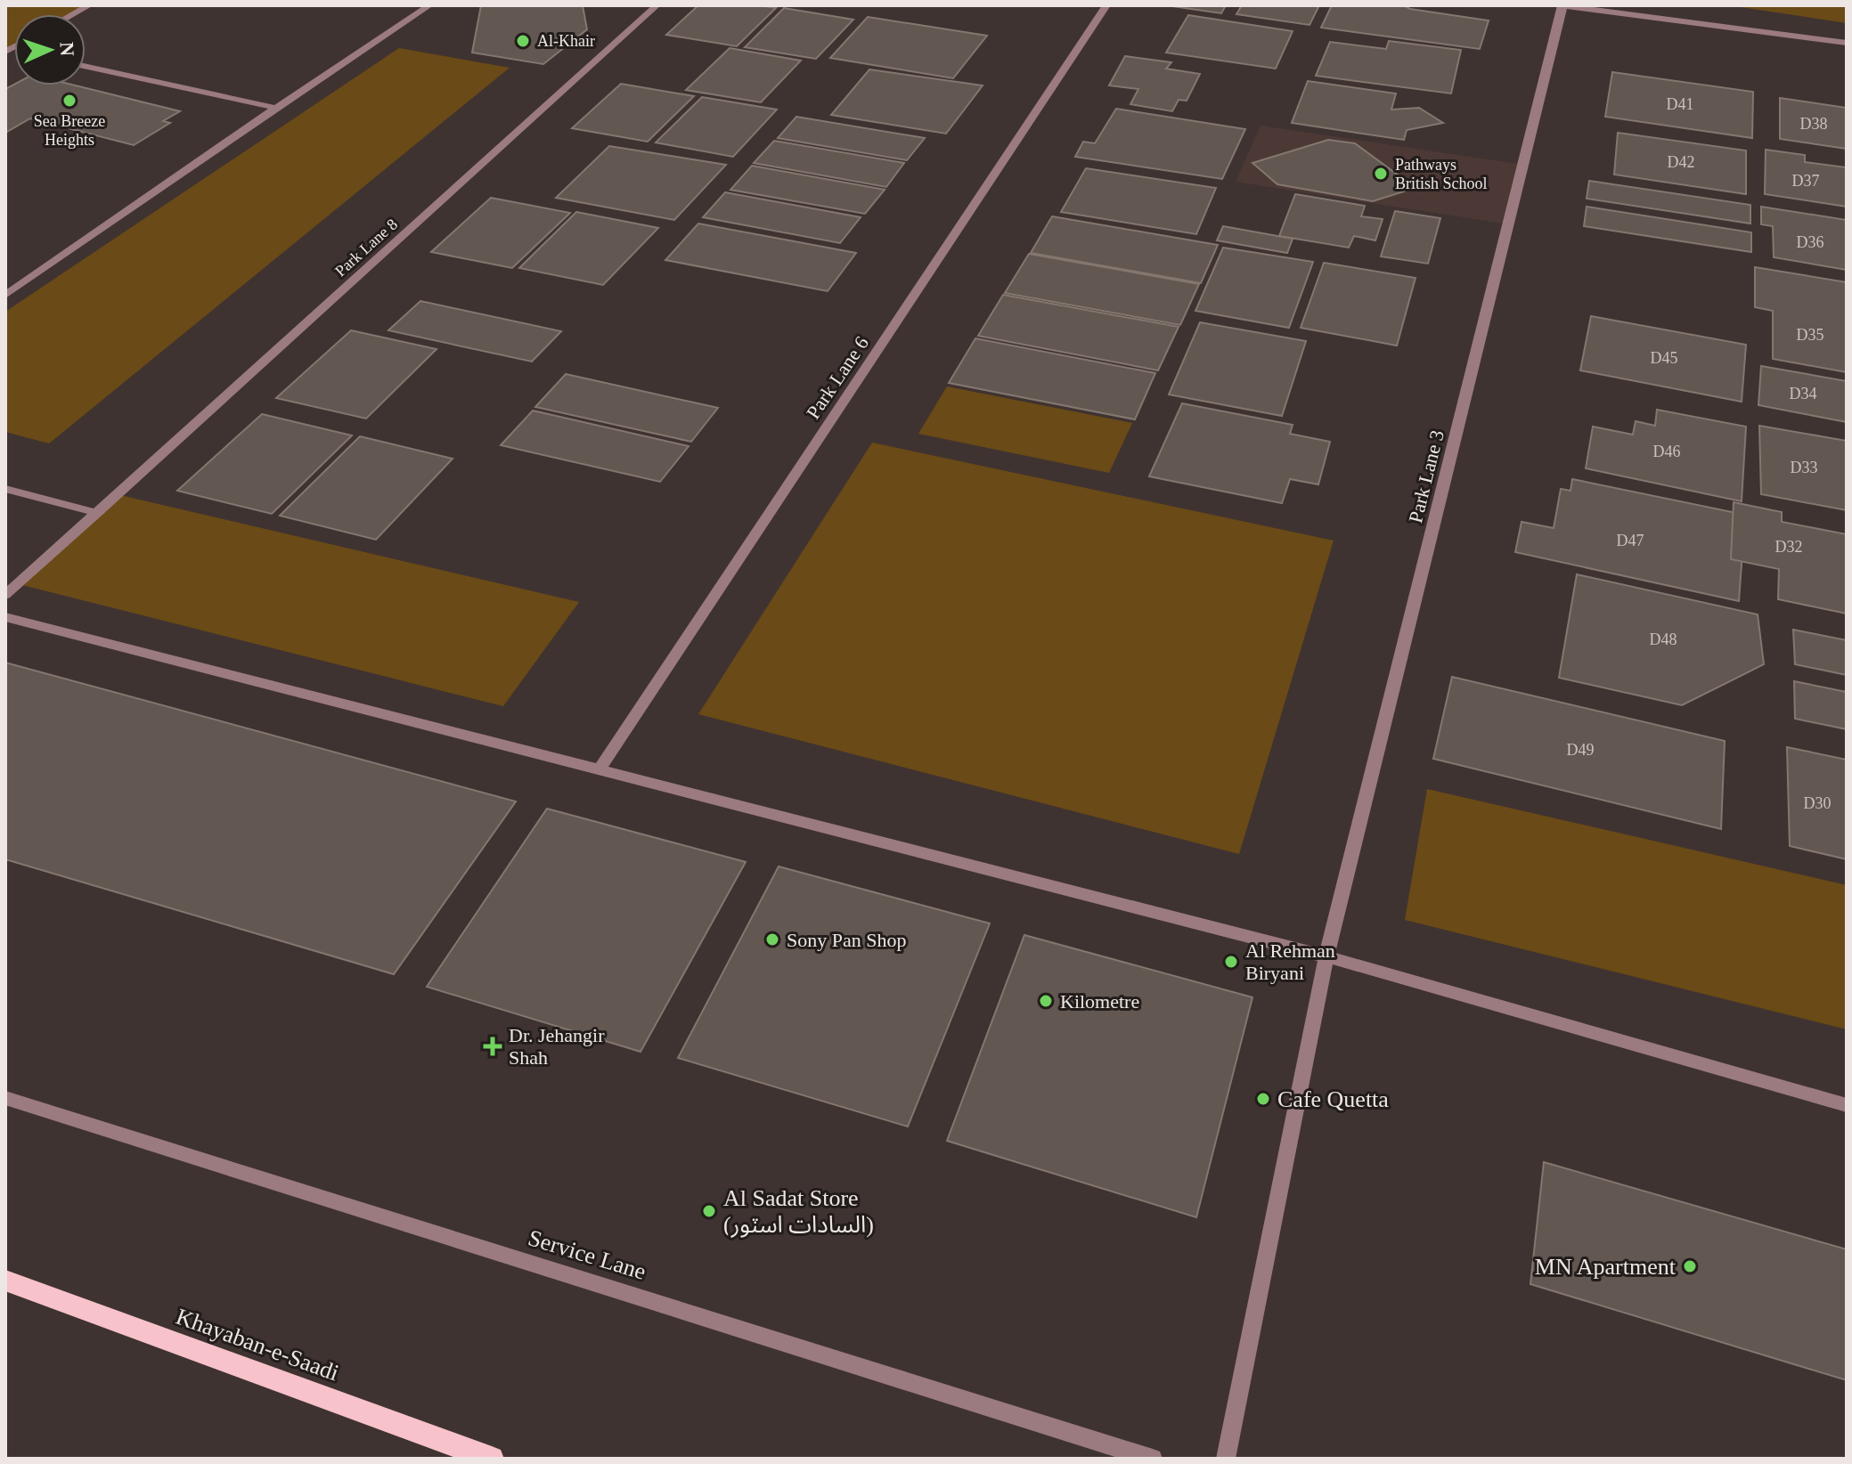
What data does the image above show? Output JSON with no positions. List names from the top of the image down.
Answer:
{
  "streets": {
    "main road": ["Khayaban-e-Saadi"],
    "street": [
      "Park Lane 8",
      "Park Lane 6",
      "Park Lane 3",
      "Service Lane"
    ]
  },
  "places": {
    "other": [
      "Al-Khair",
      "Sea Breeze Heights",
      "Pathways British School",
      "Sony Pan Shop",
      "Al Rehman Biryani",
      "Kilometre",
      "Cafe Quetta",
      "Al Sadat Store (السادات اسٽور)",
      "MN Apartment"
    ],
    "health": ["Dr. Jehangir Shah"]
  },
  "house_numbers": [
    "D41",
    "D38",
    "D42",
    "D37",
    "D36",
    "D35",
    "D45",
    "D34",
    "D46",
    "D33",
    "D47",
    "D32",
    "D48",
    "D49",
    "D30"
  ],
  "north": "right"
}
